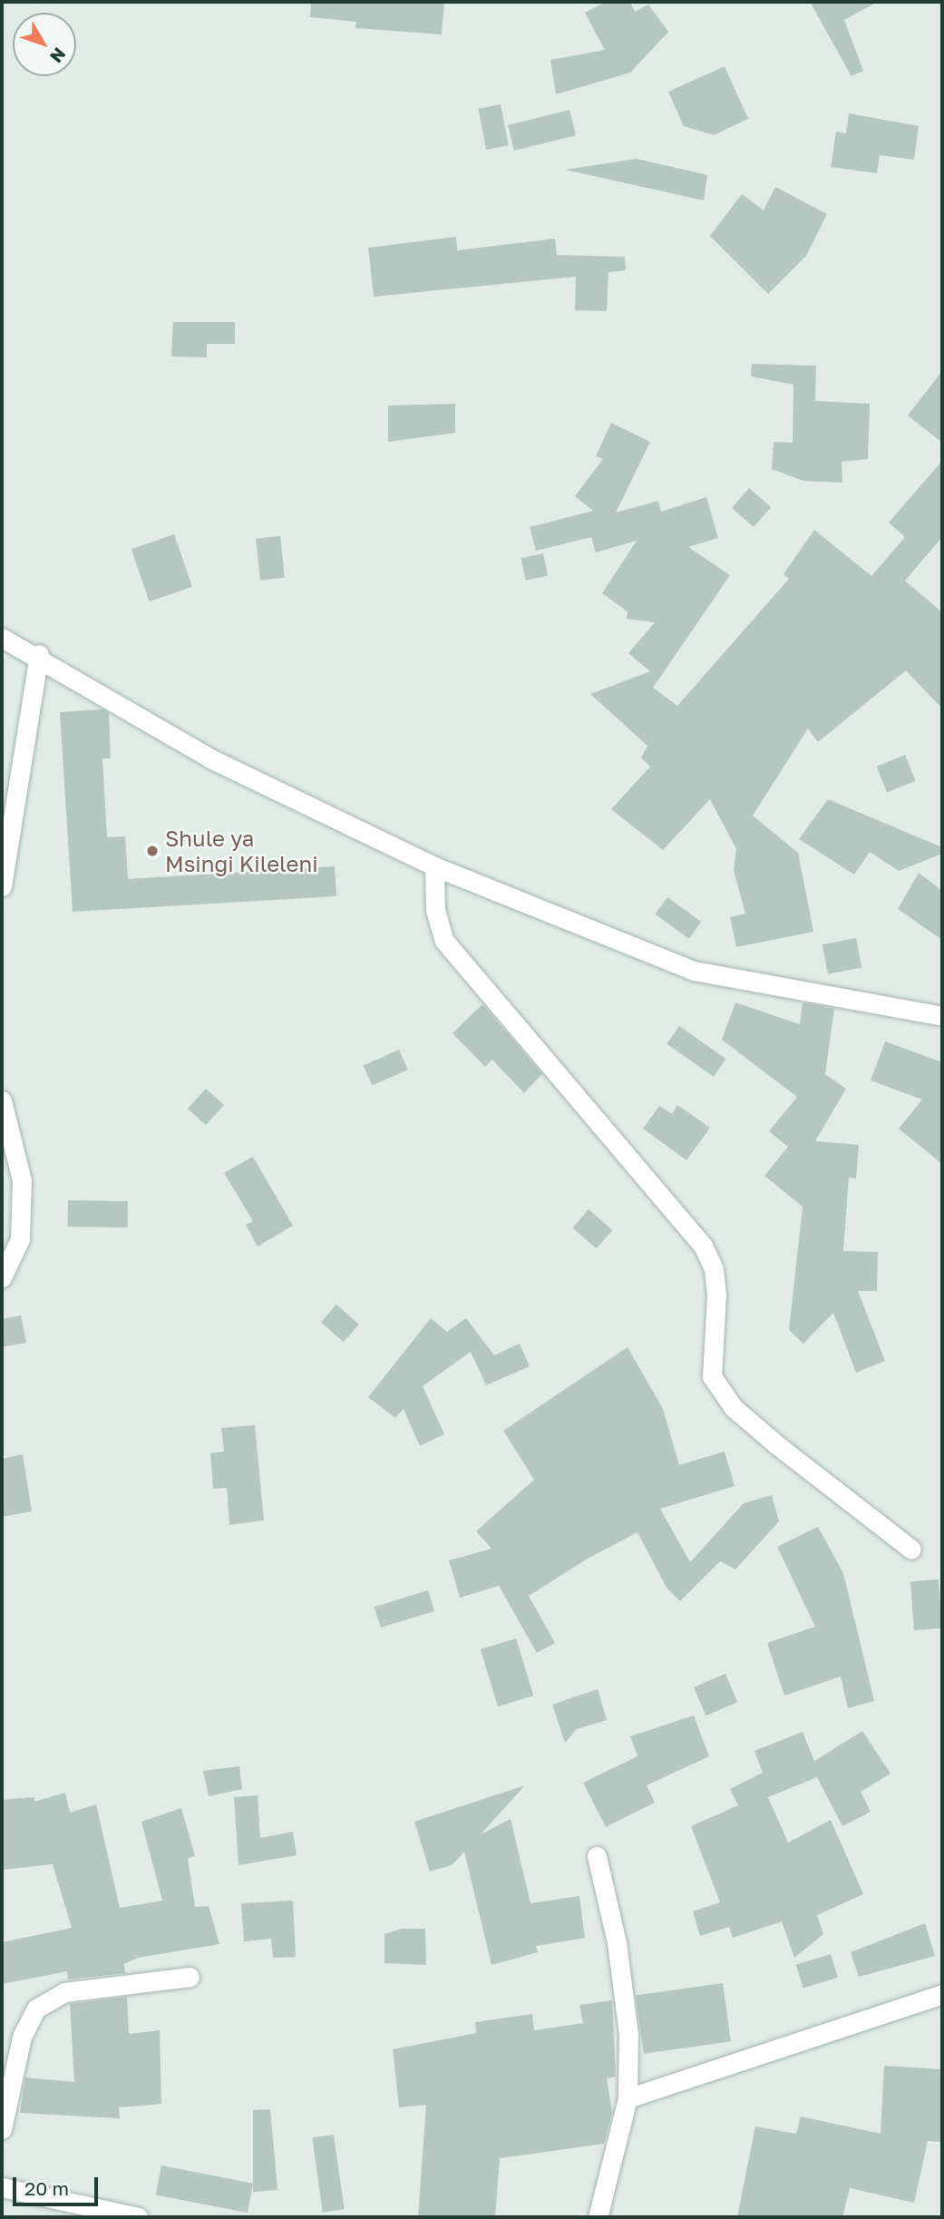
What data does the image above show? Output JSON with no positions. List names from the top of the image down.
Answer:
{
  "places": ["Shule ya Msingi Kileleni"],
  "scale_bar": "20 m",
  "north": "bottom right"
}
